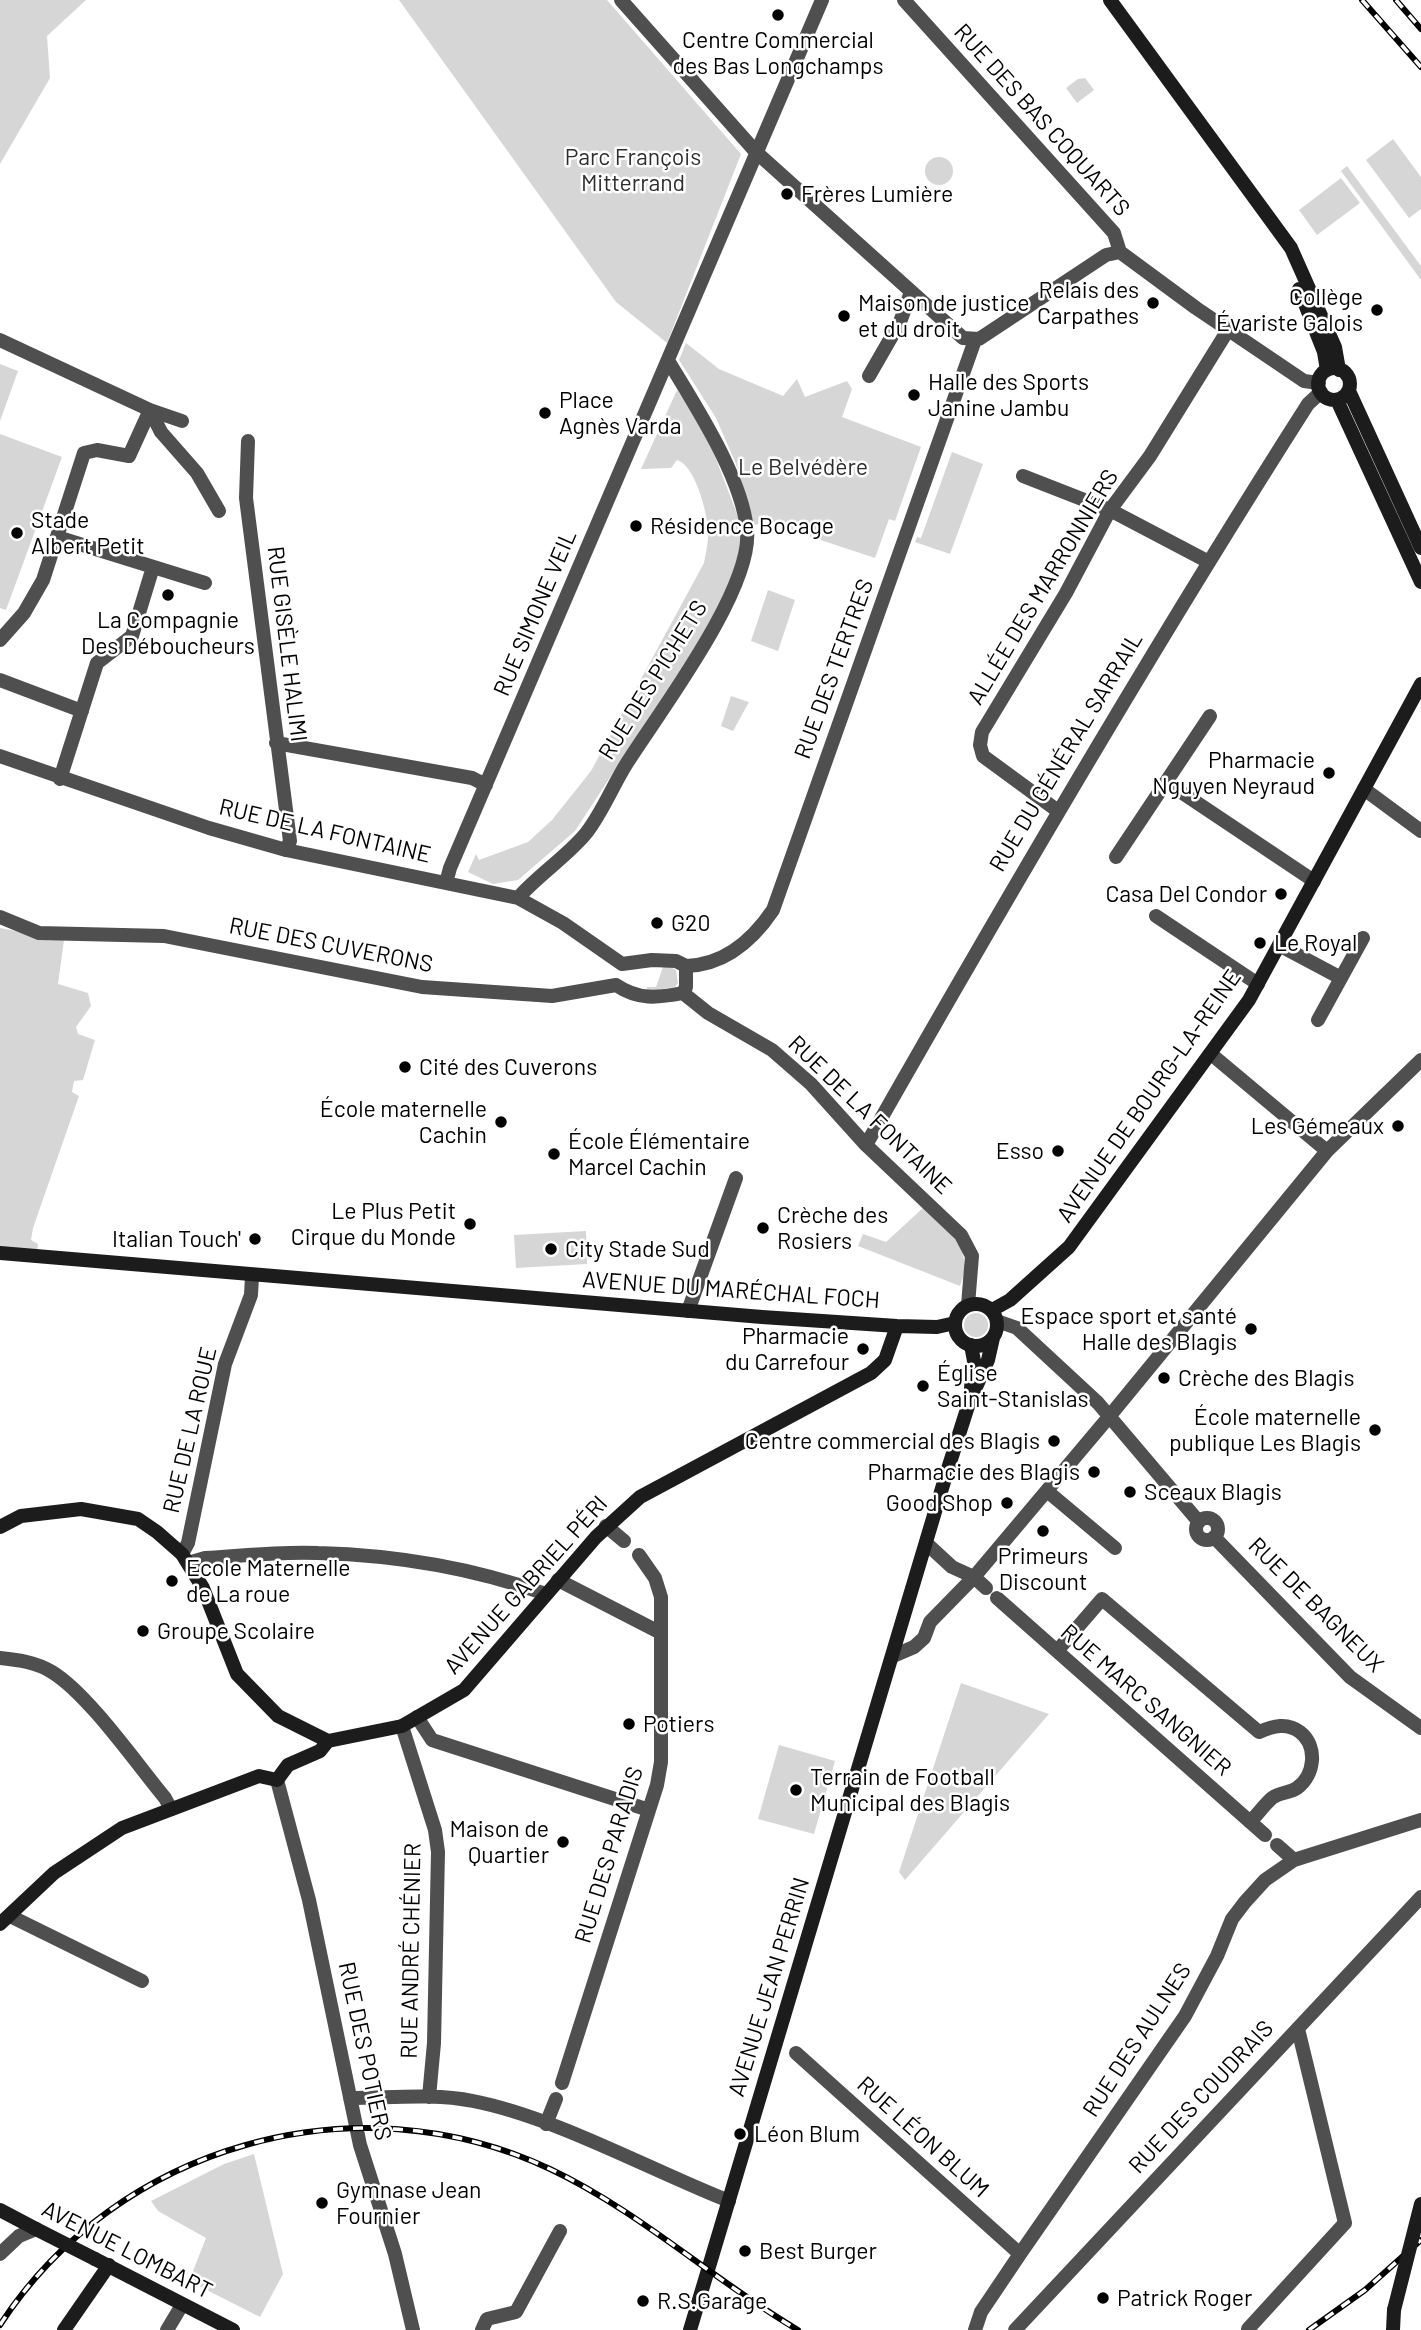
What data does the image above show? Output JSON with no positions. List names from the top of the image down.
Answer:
{
  "streets": {
    "main road": [
      "AVENUE DE BOURG-LA-REINE",
      "AVENUE DU MARÉCHAL FOCH",
      "AVENUE GABRIEL PÉRI",
      "AVENUE JEAN PERRIN",
      "AVENUE LOMBART"
    ],
    "street": [
      "RUE DES BAS COQUARTS",
      "ALLÉE DES MARRONNIERS",
      "RUE SIMONE VEIL",
      "RUE GISÈLE HALIMI",
      "RUE DES TERTRES",
      "RUE DES PICHETS",
      "RUE DU GÉNÉRAL SARRAIL",
      "RUE DE LA FONTAINE",
      "RUE DES CUVERONS",
      "RUE DE LA ROUE",
      "RUE DE BAGNEUX",
      "RUE MARC SANGNIER",
      "RUE DES PARADIS",
      "RUE ANDRÉ CHÉNIER",
      "RUE DES AULNES",
      "RUE DES POTIERS",
      "RUE DES COUDRAIS",
      "RUE LÉON BLUM"
    ]
  },
  "crossings": [
    ["RUE DES BAS COQUARTS", "ALLÉE DES MARRONNIERS"],
    ["RUE DES BAS COQUARTS", "RUE DU GÉNÉRAL SARRAIL"],
    ["ALLÉE DES MARRONNIERS", "RUE DU GÉNÉRAL SARRAIL"],
    ["RUE SIMONE VEIL", "RUE DES PICHETS"],
    ["RUE SIMONE VEIL", "RUE DE LA FONTAINE"],
    ["RUE GISÈLE HALIMI", "RUE DE LA FONTAINE"],
    ["RUE DES PICHETS", "RUE DE LA FONTAINE"],
    ["RUE DU GÉNÉRAL SARRAIL", "RUE DE LA FONTAINE"],
    ["RUE DE LA FONTAINE", "AVENUE DE BOURG-LA-REINE"],
    ["RUE DE LA FONTAINE", "AVENUE DU MARÉCHAL FOCH"],
    ["RUE DE LA FONTAINE", "RUE DE BAGNEUX"],
    ["RUE DE LA FONTAINE", "AVENUE JEAN PERRIN"],
    ["AVENUE DE BOURG-LA-REINE", "AVENUE DU MARÉCHAL FOCH"],
    ["AVENUE DE BOURG-LA-REINE", "RUE DE BAGNEUX"],
    ["AVENUE DE BOURG-LA-REINE", "AVENUE JEAN PERRIN"],
    ["AVENUE DU MARÉCHAL FOCH", "RUE DE LA ROUE"],
    ["AVENUE DU MARÉCHAL FOCH", "AVENUE GABRIEL PÉRI"],
    ["AVENUE DU MARÉCHAL FOCH", "RUE DE BAGNEUX"],
    ["AVENUE DU MARÉCHAL FOCH", "AVENUE JEAN PERRIN"],
    ["AVENUE GABRIEL PÉRI", "RUE ANDRÉ CHÉNIER"],
    ["RUE DE BAGNEUX", "AVENUE JEAN PERRIN"],
    ["RUE MARC SANGNIER", "AVENUE JEAN PERRIN"],
    ["RUE MARC SANGNIER", "RUE DES AULNES"],
    ["RUE DES AULNES", "RUE LÉON BLUM"]
  ],
  "parks": ["Parc François Mitterrand", "Le Belvédère"],
  "places": [
    "Centre Commercial des Bas Longchamps",
    "Frères Lumière",
    "Relais des Carpathes",
    "Collège Évariste Galois",
    "Maison de justice et du droit",
    "Halle des Sports Janine Jambu",
    "Place Agnès Varda",
    "Résidence Bocage",
    "Stade Albert Petit",
    "La Compagnie Des Déboucheurs",
    "Pharmacie Nguyen Neyraud",
    "Casa Del Condor",
    "G20",
    "Le Royal",
    "Cité des Cuverons",
    "École maternelle Cachin",
    "Les Gémeaux",
    "Esso",
    "École Élémentaire Marcel Cachin",
    "Le Plus Petit Cirque du Monde",
    "Crèche des Rosiers",
    "Italian Touch'",
    "City Stade Sud",
    "Espace sport et santé Halle des Blagis",
    "Pharmacie du Carrefour",
    "Crèche des Blagis",
    "Église Saint-Stanislas",
    "École maternelle publique Les Blagis",
    "Centre commercial des Blagis",
    "Pharmacie des Blagis",
    "Sceaux Blagis",
    "Good Shop",
    "Primeurs Discount",
    "Ecole Maternelle de La roue",
    "Groupe Scolaire",
    "Potiers",
    "Terrain de Football Municipal des Blagis",
    "Maison de Quartier",
    "Léon Blum",
    "Gymnase Jean Fournier",
    "Best Burger",
    "Patrick Roger",
    "R.S.Garage"
  ]
}
